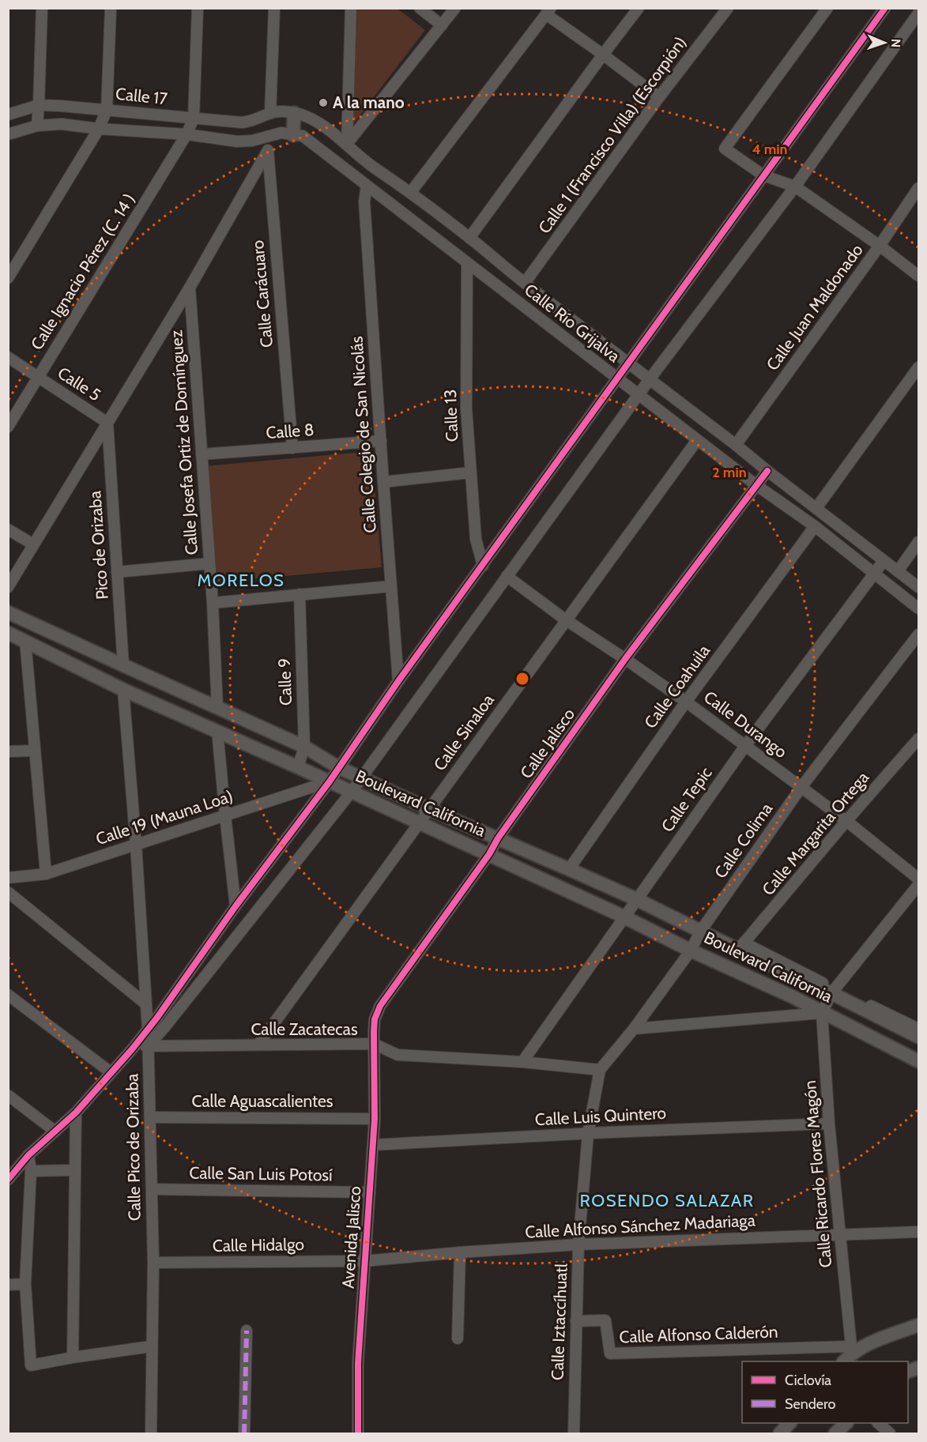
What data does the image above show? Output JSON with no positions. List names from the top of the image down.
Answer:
{
  "streets": {
    "street": [
      "Calle 17",
      "Calle 1 (Francisco Villa) (Escorpión)",
      "Calle Ignacio Pérez (C. 14 )",
      "Calle Carácuaro",
      "Calle Juan Maldonado",
      "Calle Río Grijalva",
      "Calle 5",
      "Calle 13",
      "Calle 8",
      "Calle Colegio de San Nicolás",
      "Calle Josefa Ortiz de Domínguez",
      "Pico de Orizaba",
      "Calle 9",
      "Calle Coahuila",
      "Calle Durango",
      "Calle Sinaloa",
      "Calle Jalisco",
      "Calle Tepic",
      "Boulevard California",
      "Calle 19 (Mauna Loa)",
      "Calle Margarita Ortega",
      "Calle Colima",
      "Calle Zacatecas",
      "Calle Aguascalientes",
      "Calle Luis Quintero",
      "Calle Pico de Orizaba",
      "Calle San Luis Potosí",
      "Calle Ricardo Flores Magón",
      "Calle Alfonso Sánchez Madariaga",
      "Avenida Jalisco",
      "Calle Hidalgo",
      "Calle Iztaccíhuatl",
      "Calle Alfonso Calderón"
    ]
  },
  "crossings": [
    ["Calle 17", "Calle Ignacio Pérez (C. 14 )"],
    ["Calle 17", "Calle Carácuaro"],
    ["Calle 17", "Calle Río Grijalva"],
    ["Calle 1 (Francisco Villa) (Escorpión)", "Calle Río Grijalva"],
    ["Calle Ignacio Pérez (C. 14 )", "Calle 5"],
    ["Calle Carácuaro", "Calle Río Grijalva"],
    ["Calle Carácuaro", "Calle 8"],
    ["Calle Juan Maldonado", "Calle Río Grijalva"],
    ["Calle Río Grijalva", "Calle 13"],
    ["Calle Río Grijalva", "Calle Colegio de San Nicolás"],
    ["Calle Río Grijalva", "Calle Coahuila"],
    ["Calle Río Grijalva", "Calle Sinaloa"],
    ["Calle Río Grijalva", "Calle Jalisco"],
    ["Calle Río Grijalva", "Calle Tepic"],
    ["Calle 5", "Pico de Orizaba"],
    ["Calle 8", "Calle Colegio de San Nicolás"],
    ["Calle 8", "Calle Josefa Ortiz de Domínguez"],
    ["Calle Josefa Ortiz de Domínguez", "Boulevard California"],
    ["Pico de Orizaba", "Boulevard California"],
    ["Calle 9", "Boulevard California"],
    ["Calle Coahuila", "Calle Durango"],
    ["Calle Coahuila", "Boulevard California"],
    ["Calle Durango", "Calle Sinaloa"],
    ["Calle Durango", "Calle Jalisco"],
    ["Calle Durango", "Calle Tepic"],
    ["Calle Durango", "Calle Margarita Ortega"],
    ["Calle Durango", "Calle Colima"],
    ["Calle Sinaloa", "Boulevard California"],
    ["Calle Sinaloa", "Calle Zacatecas"],
    ["Calle Jalisco", "Boulevard California"],
    ["Calle Jalisco", "Calle Zacatecas"],
    ["Calle Jalisco", "Avenida Jalisco"],
    ["Calle Tepic", "Boulevard California"],
    ["Calle Tepic", "Calle Zacatecas"],
    ["Boulevard California", "Calle 19 (Mauna Loa)"],
    ["Boulevard California", "Calle Margarita Ortega"],
    ["Boulevard California", "Calle Colima"],
    ["Boulevard California", "Calle Pico de Orizaba"],
    ["Boulevard California", "Calle Ricardo Flores Magón"],
    ["Calle 19 (Mauna Loa)", "Calle Pico de Orizaba"],
    ["Calle Colima", "Calle Zacatecas"],
    ["Calle Colima", "Calle Iztaccíhuatl"],
    ["Calle Zacatecas", "Calle Pico de Orizaba"],
    ["Calle Zacatecas", "Avenida Jalisco"],
    ["Calle Zacatecas", "Calle Iztaccíhuatl"],
    ["Calle Aguascalientes", "Calle Pico de Orizaba"],
    ["Calle Aguascalientes", "Avenida Jalisco"],
    ["Calle Luis Quintero", "Calle Ricardo Flores Magón"],
    ["Calle Luis Quintero", "Avenida Jalisco"],
    ["Calle Luis Quintero", "Calle Iztaccíhuatl"],
    ["Calle Pico de Orizaba", "Calle San Luis Potosí"],
    ["Calle Pico de Orizaba", "Calle Hidalgo"],
    ["Calle San Luis Potosí", "Avenida Jalisco"],
    ["Calle Ricardo Flores Magón", "Calle Alfonso Sánchez Madariaga"],
    ["Calle Ricardo Flores Magón", "Calle Alfonso Calderón"],
    ["Calle Alfonso Sánchez Madariaga", "Avenida Jalisco"],
    ["Calle Alfonso Sánchez Madariaga", "Calle Hidalgo"],
    ["Calle Alfonso Sánchez Madariaga", "Calle Iztaccíhuatl"],
    ["Avenida Jalisco", "Calle Hidalgo"],
    ["Calle Iztaccíhuatl", "Calle Alfonso Calderón"]
  ],
  "districts": ["MORELOS", "ROSENDO SALAZAR"],
  "places": ["A la mano"],
  "legend": ["Ciclovía", "Sendero"],
  "north": "right",
  "rings": ["4 min", "2 min"]
}
